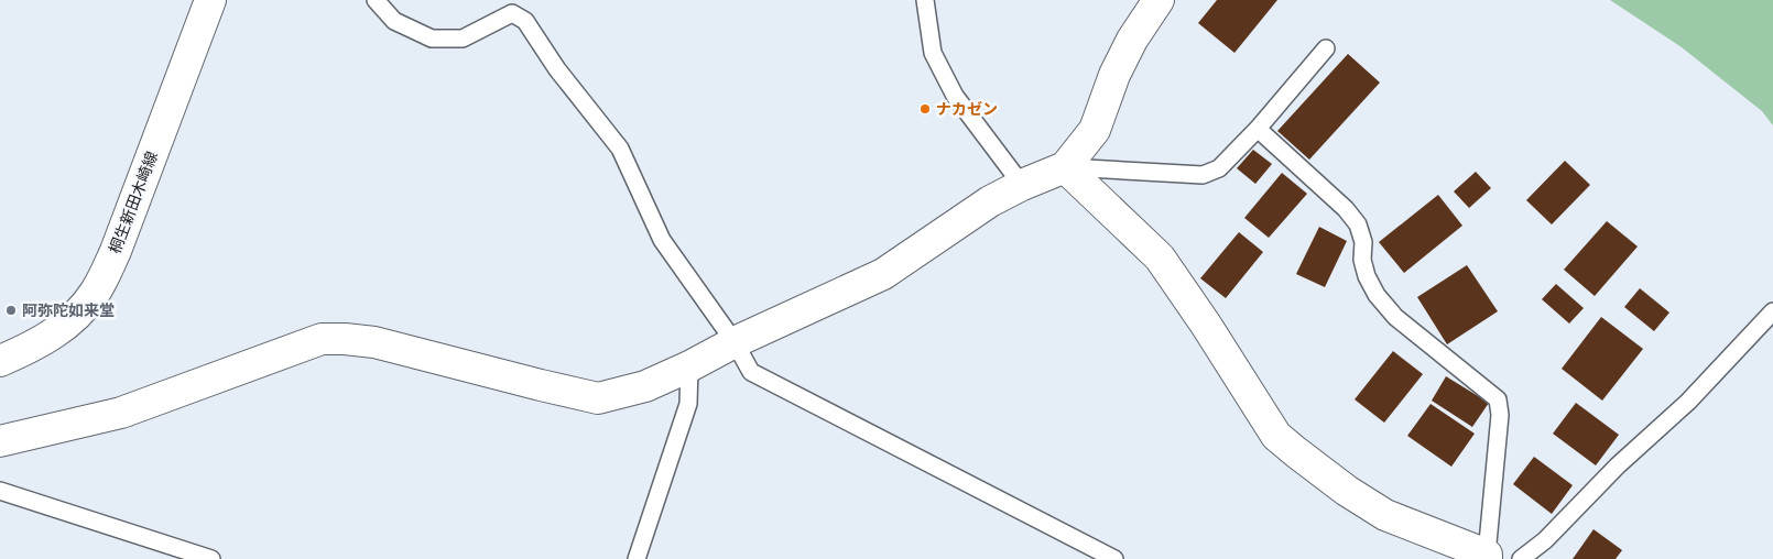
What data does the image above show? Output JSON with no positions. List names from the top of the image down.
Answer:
{
  "streets": {
    "street": ["桐生新田木崎線"]
  },
  "places": ["ナカゼン", "阿弥陀如来堂"]
}
